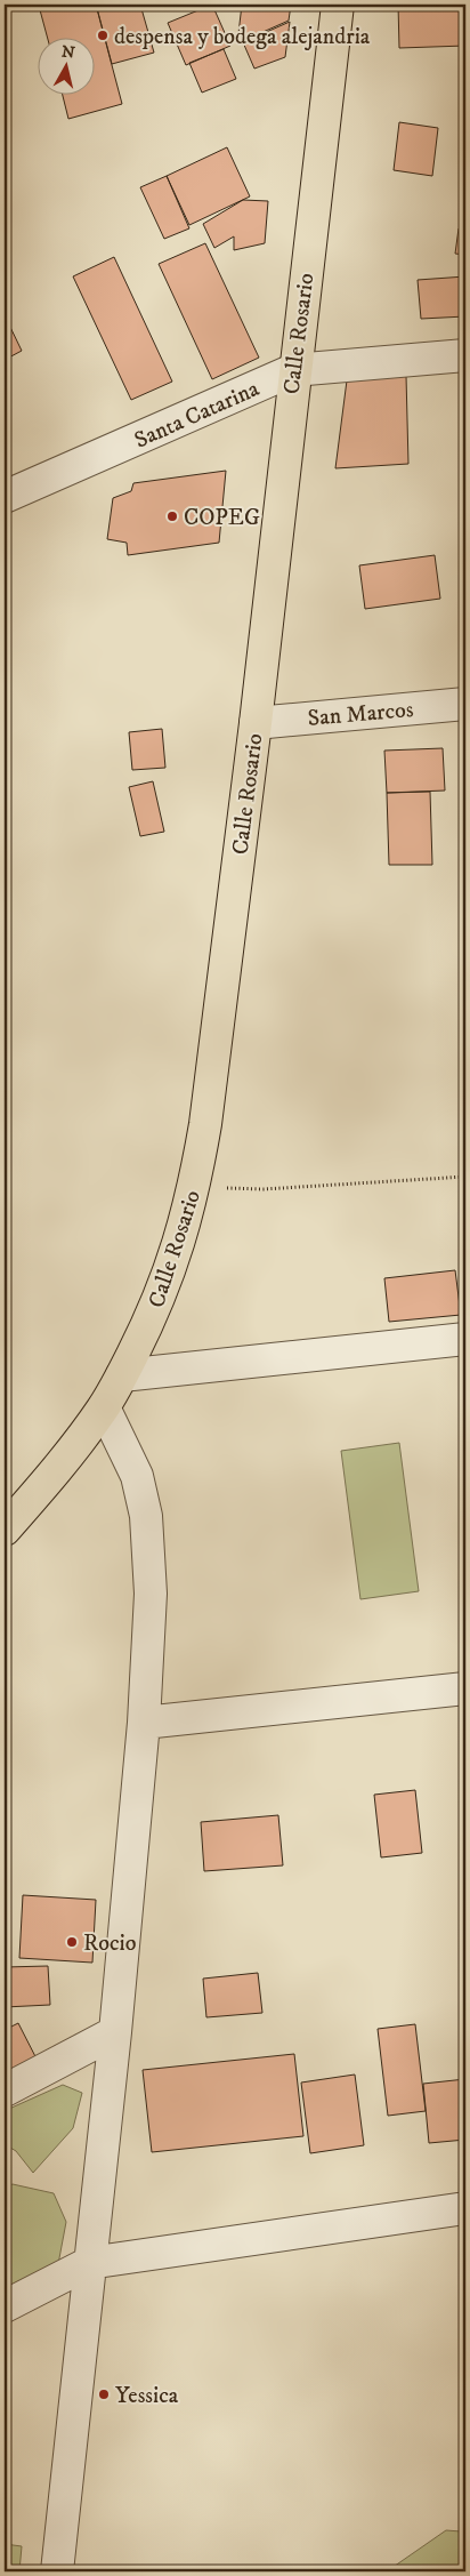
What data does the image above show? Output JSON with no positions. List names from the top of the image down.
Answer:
{
  "streets": {
    "main road": ["Calle Rosario"],
    "street": ["Santa Catarina", "San Marcos"]
  },
  "crossings": [
    ["Calle Rosario", "Santa Catarina"],
    ["Calle Rosario", "San Marcos"]
  ],
  "places": [
    "despensa y bodega alejandria",
    "COPEG",
    "Rocio",
    "Yessica"
  ],
  "north": "top"
}
